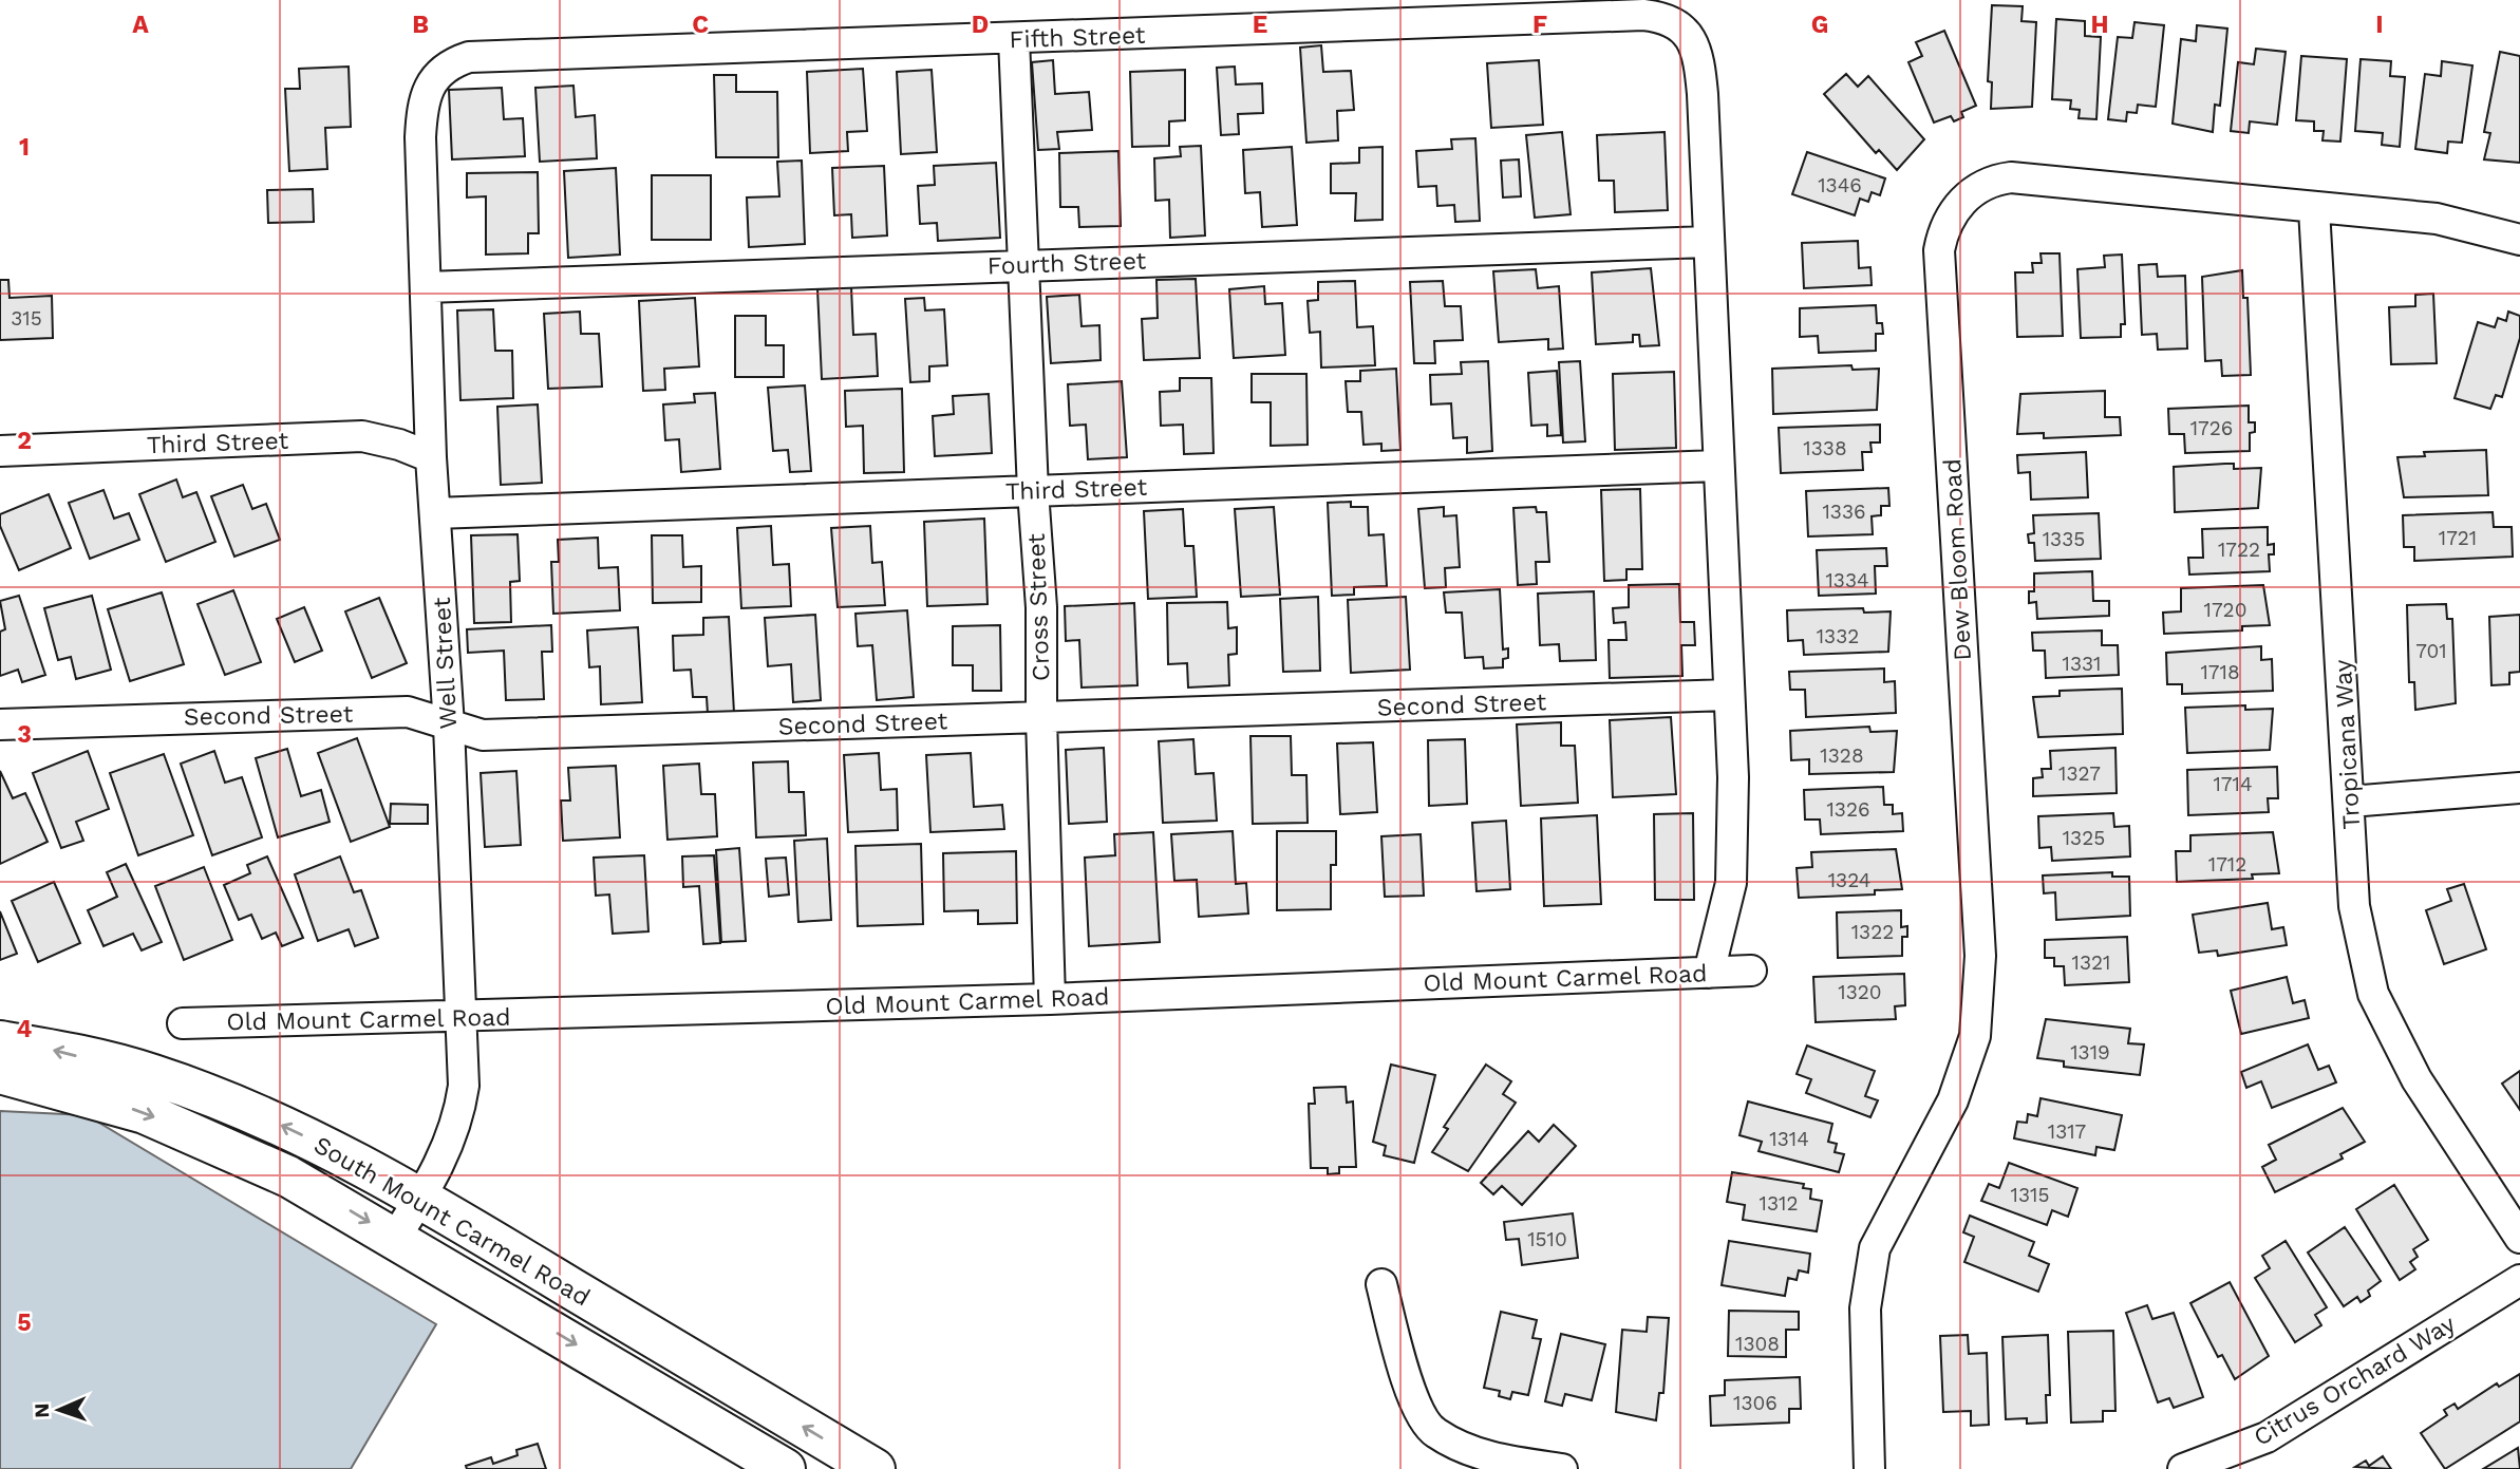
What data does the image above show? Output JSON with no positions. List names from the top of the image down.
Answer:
{
  "streets": {
    "street": [
      "Fifth Street",
      "Fourth Street",
      "Third Street",
      "Dew Bloom Road",
      "Cross Street",
      "Well Street",
      "Second Street",
      "Tropicana Way",
      "Old Mount Carmel Road",
      "South Mount Carmel Road",
      "Citrus Orchard Way"
    ]
  },
  "crossings": [
    ["Fifth Street", "Fourth Street"],
    ["Fifth Street", "Cross Street"],
    ["Fifth Street", "Well Street"],
    ["Fourth Street", "Cross Street"],
    ["Fourth Street", "Well Street"],
    ["Third Street", "Cross Street"],
    ["Third Street", "Well Street"],
    ["Dew Bloom Road", "Tropicana Way"],
    ["Cross Street", "Second Street"],
    ["Cross Street", "Old Mount Carmel Road"],
    ["Well Street", "Second Street"],
    ["Well Street", "Old Mount Carmel Road"],
    ["Well Street", "South Mount Carmel Road"]
  ],
  "house_numbers": [
    "1346",
    "315",
    "1726",
    "1338",
    "1336",
    "1721",
    "1335",
    "1722",
    "1334",
    "1720",
    "1332",
    "701",
    "1331",
    "1718",
    "1328",
    "1327",
    "1714",
    "1326",
    "1325",
    "1712",
    "1324",
    "1322",
    "1321",
    "1320",
    "1319",
    "1317",
    "1314",
    "1315",
    "1312",
    "1510",
    "1308",
    "1306"
  ],
  "north": "left",
  "grid": {
    "columns": [
      "A",
      "B",
      "C",
      "D",
      "E",
      "F",
      "G",
      "H",
      "I"
    ],
    "rows": [
      "1",
      "2",
      "3",
      "4",
      "5"
    ]
  }
}
